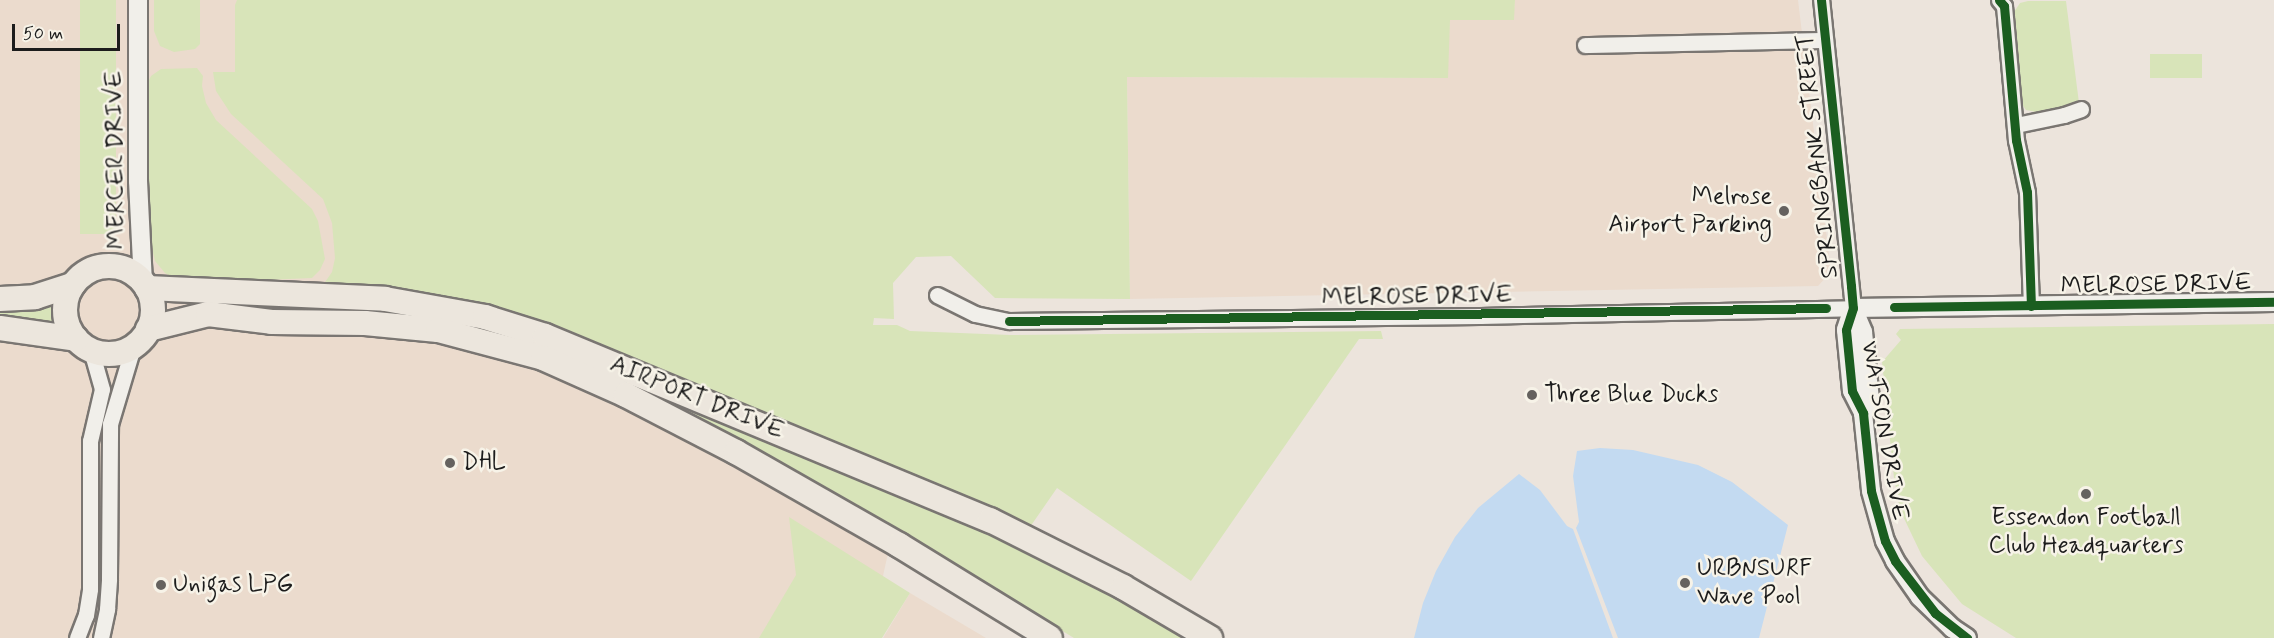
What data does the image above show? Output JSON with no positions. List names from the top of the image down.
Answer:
{
  "streets": {
    "main road": ["AIRPORT DRIVE"],
    "street": [
      "SPRINGBANK STREET",
      "MERCER DRIVE",
      "MELROSE DRIVE",
      "WATSON DRIVE"
    ]
  },
  "crossings": [
    ["SPRINGBANK STREET", "MELROSE DRIVE"],
    ["SPRINGBANK STREET", "WATSON DRIVE"],
    ["MERCER DRIVE", "AIRPORT DRIVE"],
    ["MELROSE DRIVE", "WATSON DRIVE"]
  ],
  "places": [
    "Melrose Airport Parking",
    "Three Blue Ducks",
    "DHL",
    "Essendon Football Club Headquarters",
    "URBNSURF Wave Pool",
    "Unigas LPG"
  ],
  "scale_bar": "50 m"
}
